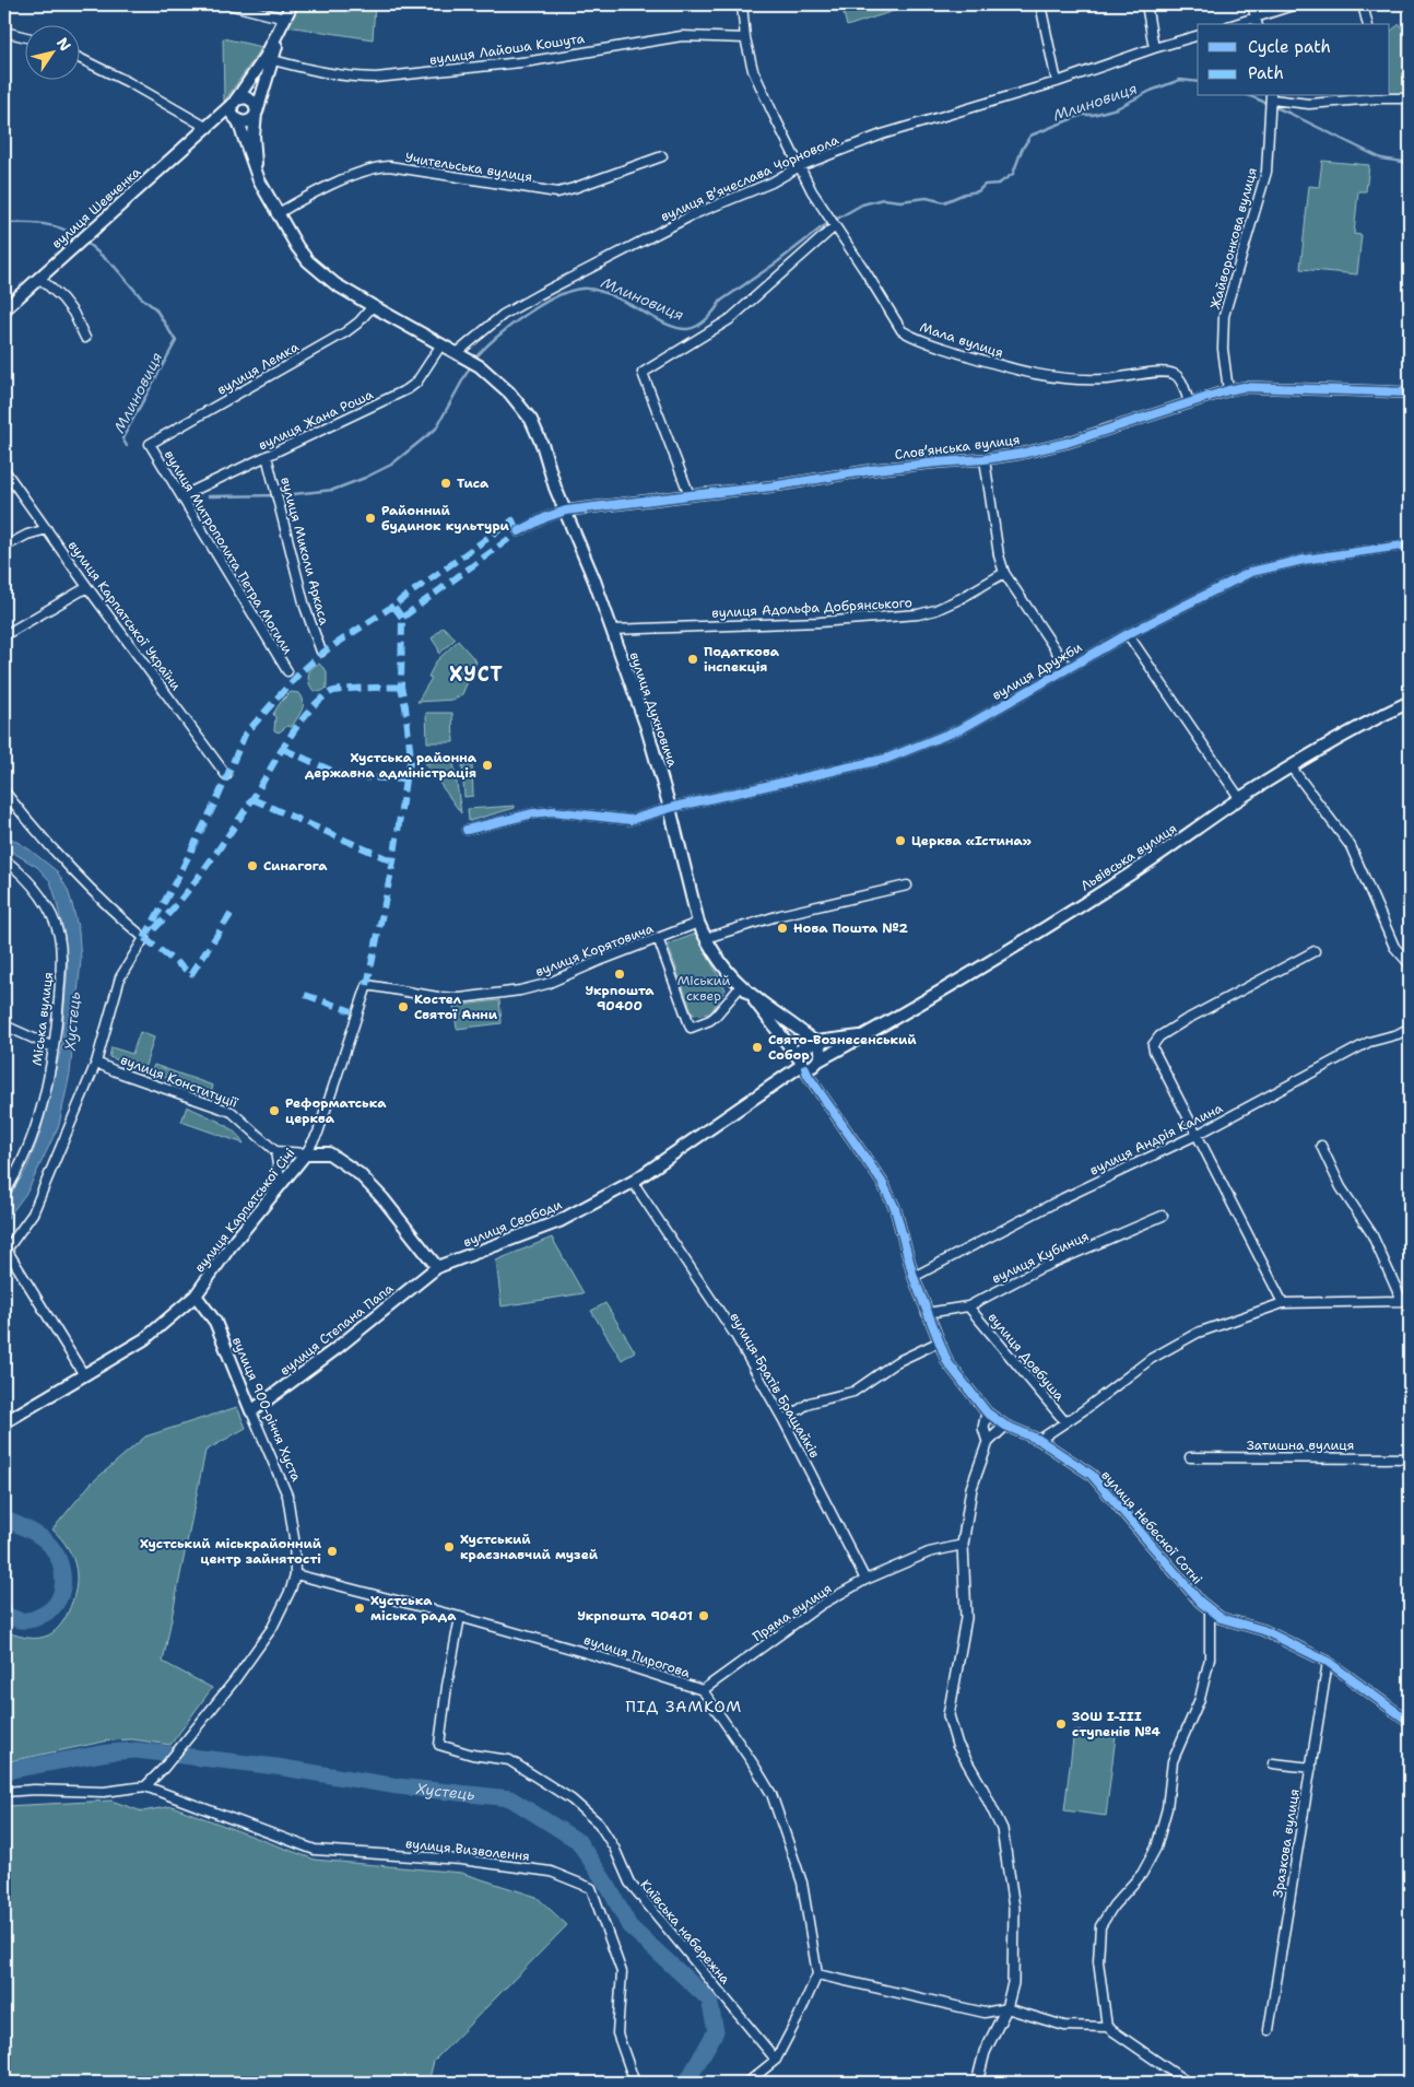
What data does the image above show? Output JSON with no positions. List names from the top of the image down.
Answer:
{
  "streets": {
    "main road": [
      "вулиця Шевченка",
      "вулиця Духновича",
      "Львівська вулиця",
      "вулиця Карпатської Січі",
      "вулиця Свободи",
      "вулиця Степана Папа",
      "вулиця 900-річчя Хуста"
    ],
    "street": [
      "вулиця Лайоша Кошута",
      "Учительська вулиця",
      "вулиця Вʼячеслава Чорновола",
      "Жайворонкова вулиця",
      "Мала вулиця",
      "вулиця Лемка",
      "вулиця Жана Роша",
      "Словʼянська вулиця",
      "вулиця Миколи Аркаса",
      "вулиця Митрополита Петра Могили",
      "вулиця Адольфа Добрянського",
      "вулиця Карпатської України",
      "вулиця Дружби",
      "вулиця Корятовича",
      "Міська вулиця",
      "вулиця Конституції",
      "вулиця Андрія Калина",
      "вулиця Кубинця",
      "вулиця Довбуша",
      "вулиця Братів Бращайків",
      "Затишна вулиця",
      "вулиця Небесної Сотні",
      "Пряма вулиця",
      "вулиця Пирогова",
      "Зразкова вулиця",
      "вулиця Визволення",
      "Київська набережна"
    ]
  },
  "crossings": [
    ["вулиця Лайоша Кошута", "Мала вулиця"],
    ["вулиця Вʼячеслава Чорновола", "Мала вулиця"],
    ["Жайворонкова вулиця", "Словʼянська вулиця"],
    ["Мала вулиця", "Словʼянська вулиця"],
    ["вулиця Лемка", "вулиця Митрополита Петра Могили"],
    ["вулиця Жана Роша", "вулиця Миколи Аркаса"],
    ["вулиця Жана Роша", "вулиця Митрополита Петра Могили"],
    ["Словʼянська вулиця", "вулиця Духновича"],
    ["вулиця Адольфа Добрянського", "вулиця Духновича"],
    ["вулиця Дружби", "вулиця Духновича"],
    ["вулиця Духновича", "вулиця Корятовича"],
    ["Львівська вулиця", "вулиця Свободи"],
    ["Львівська вулиця", "вулиця Небесної Сотні"],
    ["вулиця Корятовича", "вулиця Карпатської Січі"],
    ["вулиця Андрія Калина", "вулиця Небесної Сотні"],
    ["вулиця Карпатської Січі", "вулиця 900-річчя Хуста"],
    ["вулиця Свободи", "вулиця Степана Папа"],
    ["вулиця Свободи", "вулиця Братів Бращайків"],
    ["вулиця Свободи", "вулиця Небесної Сотні"],
    ["вулиця Кубинця", "вулиця Довбуша"],
    ["вулиця Кубинця", "вулиця Небесної Сотні"],
    ["вулиця Степана Папа", "вулиця 900-річчя Хуста"],
    ["вулиця Братів Бращайків", "Пряма вулиця"],
    ["вулиця 900-річчя Хуста", "вулиця Пирогова"],
    ["вулиця 900-річчя Хуста", "вулиця Визволення"],
    ["вулиця Небесної Сотні", "Зразкова вулиця"],
    ["Пряма вулиця", "вулиця Пирогова"],
    ["вулиця Пирогова", "Київська набережна"]
  ],
  "districts": ["ХУСТ", "ПІД ЗАМКОМ"],
  "water": ["Млиновиця", "Хустець"],
  "parks": ["Міський сквер"],
  "places": [
    "Тиса",
    "Районний будинок культури",
    "Податкова інспекція",
    "Хустська районна державна адміністрація",
    "Церква «Істина»",
    "Синагога",
    "Нова Пошта №2",
    "Укрпошта 90400",
    "Костел Святої Анни",
    "Свято-Вознесенський Собор",
    "Реформатська церква",
    "Хустський краєзнавчий музей",
    "Хустський міськрайонний центр зайнятості",
    "Хустська міська рада",
    "Укрпошта 90401",
    "ЗОШ І-ІІІ ступенів №4"
  ],
  "legend": ["Cycle path", "Path"],
  "north": "top right"
}
